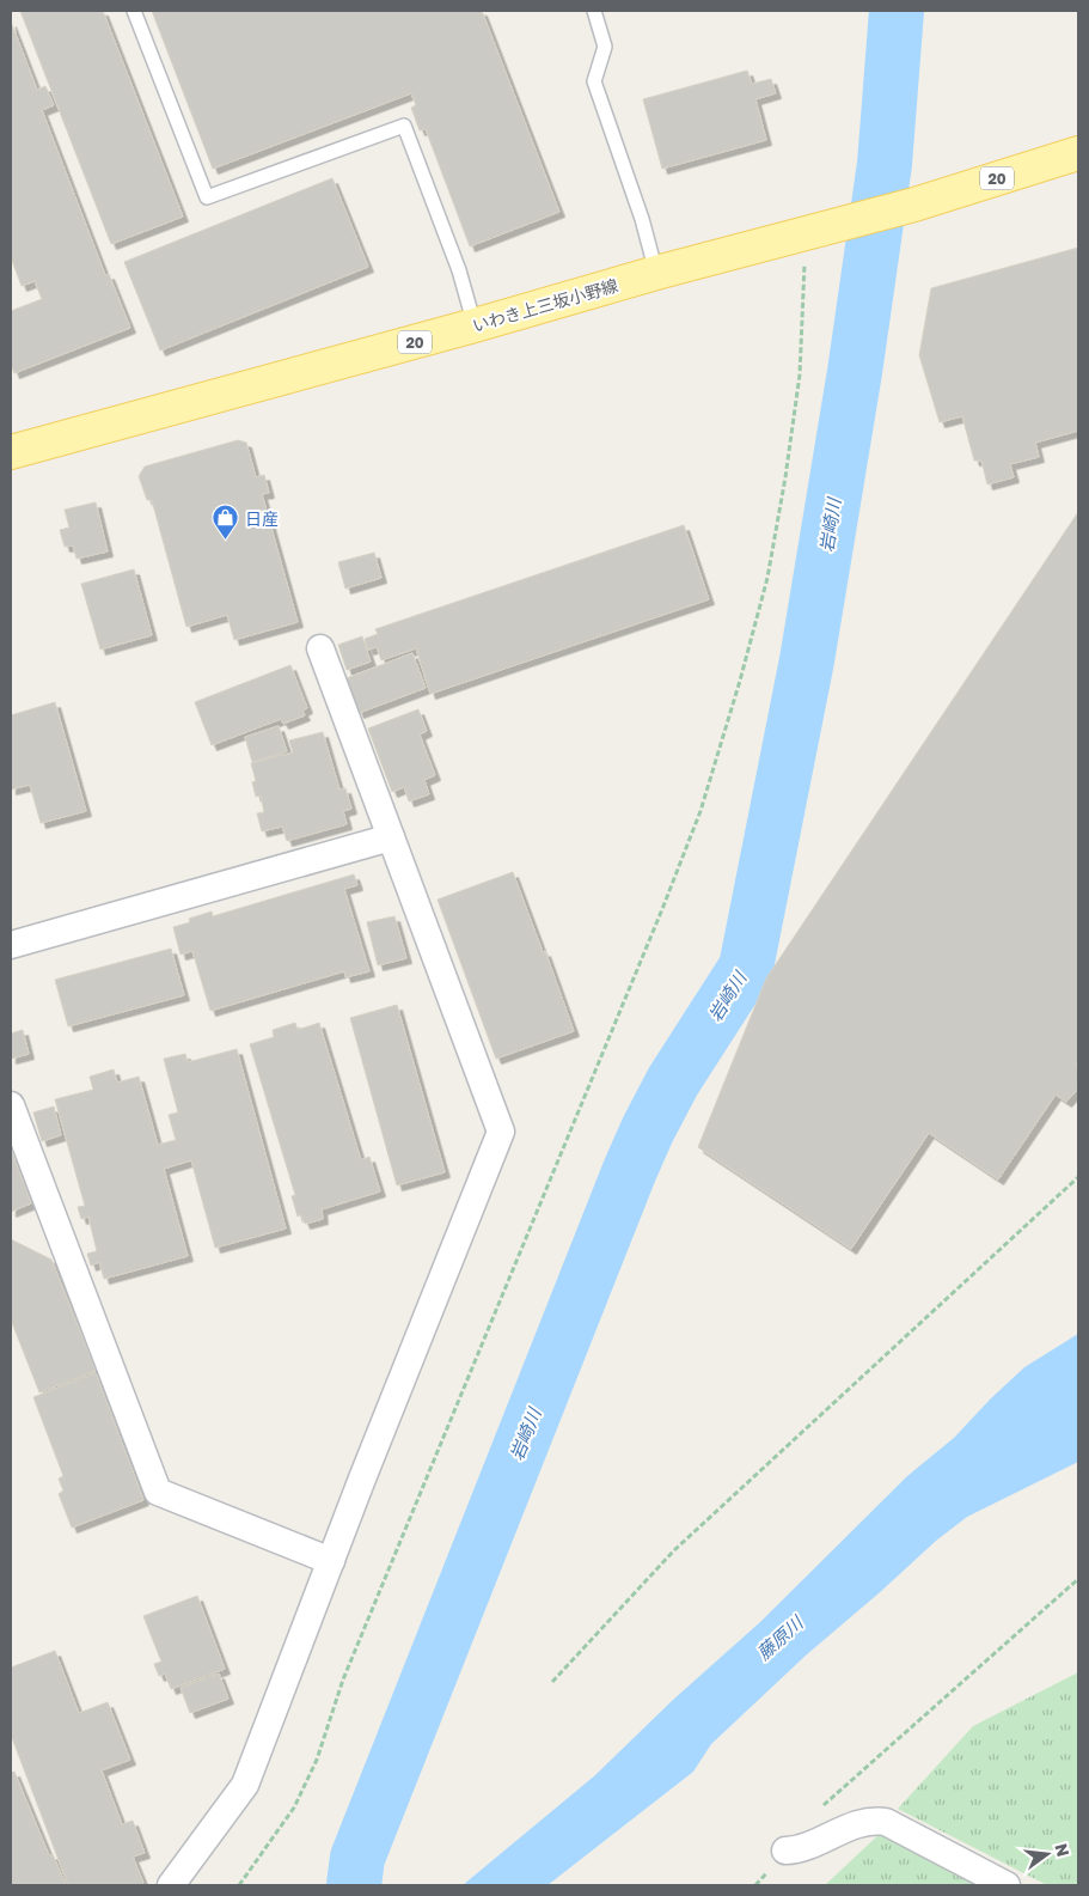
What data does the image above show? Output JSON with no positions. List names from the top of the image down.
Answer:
{
  "streets": {
    "main road": ["20", "いわき上三坂小野線"]
  },
  "water": ["岩崎川", "藤原川"],
  "places": {
    "shop": ["日産"]
  },
  "north": "right"
}
